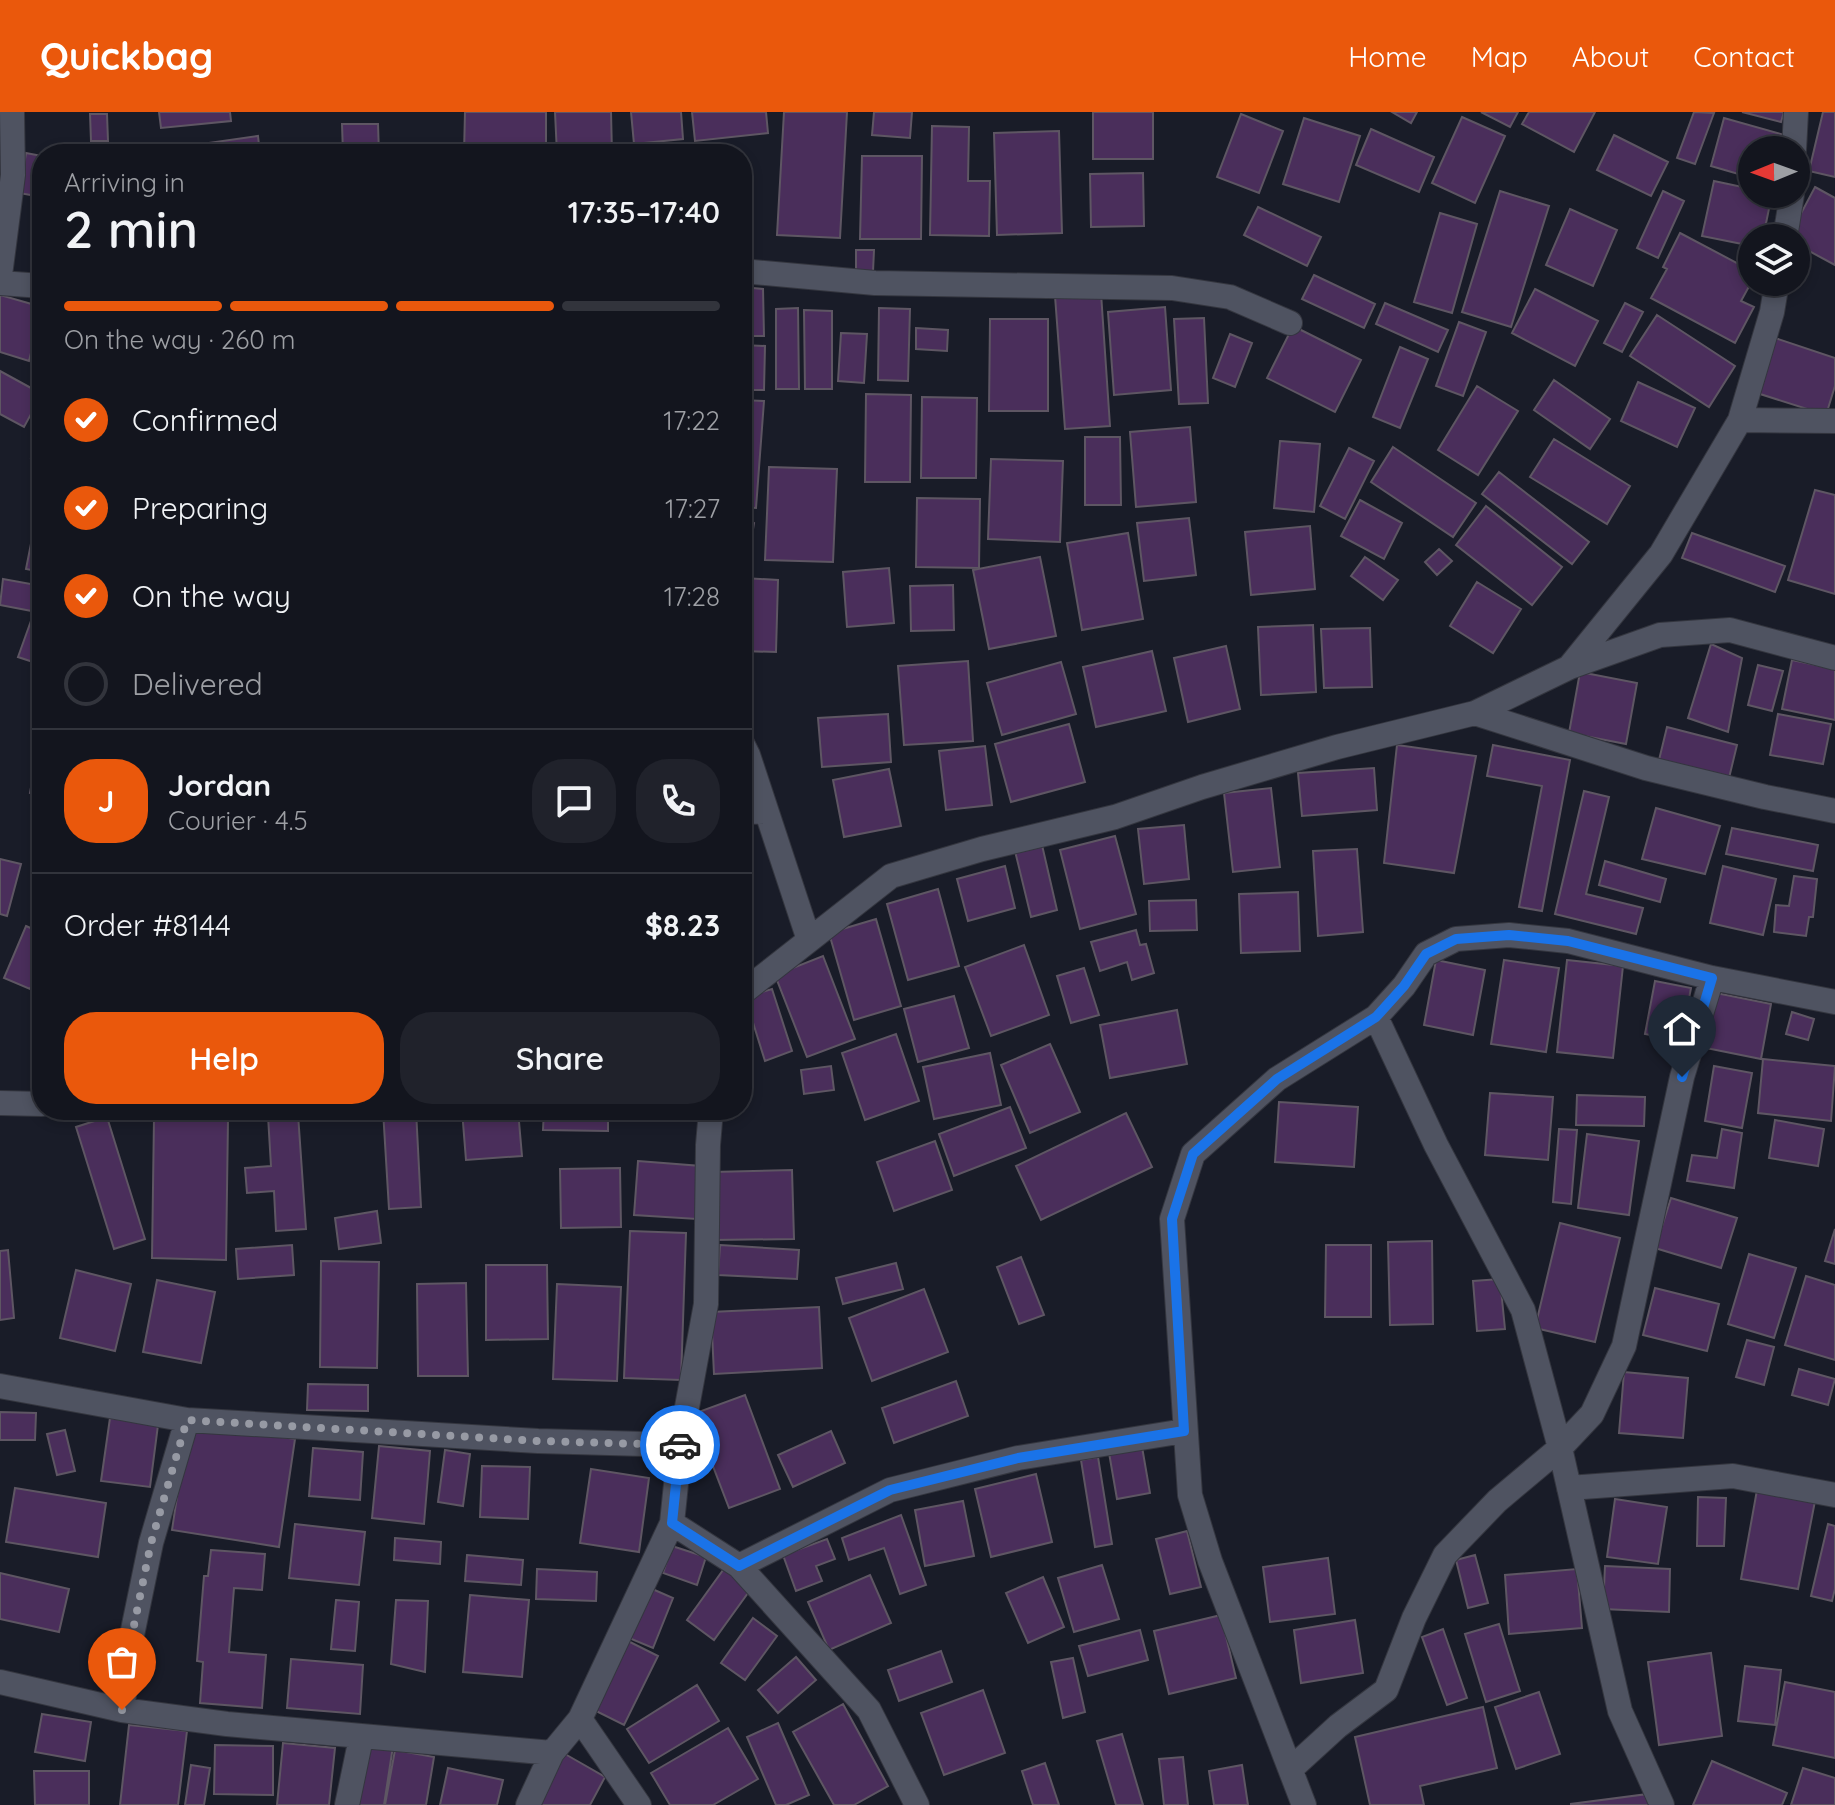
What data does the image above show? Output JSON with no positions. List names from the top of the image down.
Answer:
{
  "north": "left",
  "page": {
    "header": "Quickbag",
    "nav": [
      "Home",
      "Map",
      "About",
      "Contact"
    ],
    "heading": ["2 min", "Arriving in", "17:35–17:40"],
    "panel": [
      "Jordan",
      "Courier · 4.5",
      "Order #8144",
      "$8.23"
    ],
    "bar": "On the way · 260 m",
    "list": [
      ["Confirmed", "17:22"],
      ["Preparing", "17:27"],
      ["On the way", "17:28"],
      "Delivered"
    ],
    "round": "J",
    "buttons": ["Help", "Share"]
  }
}
